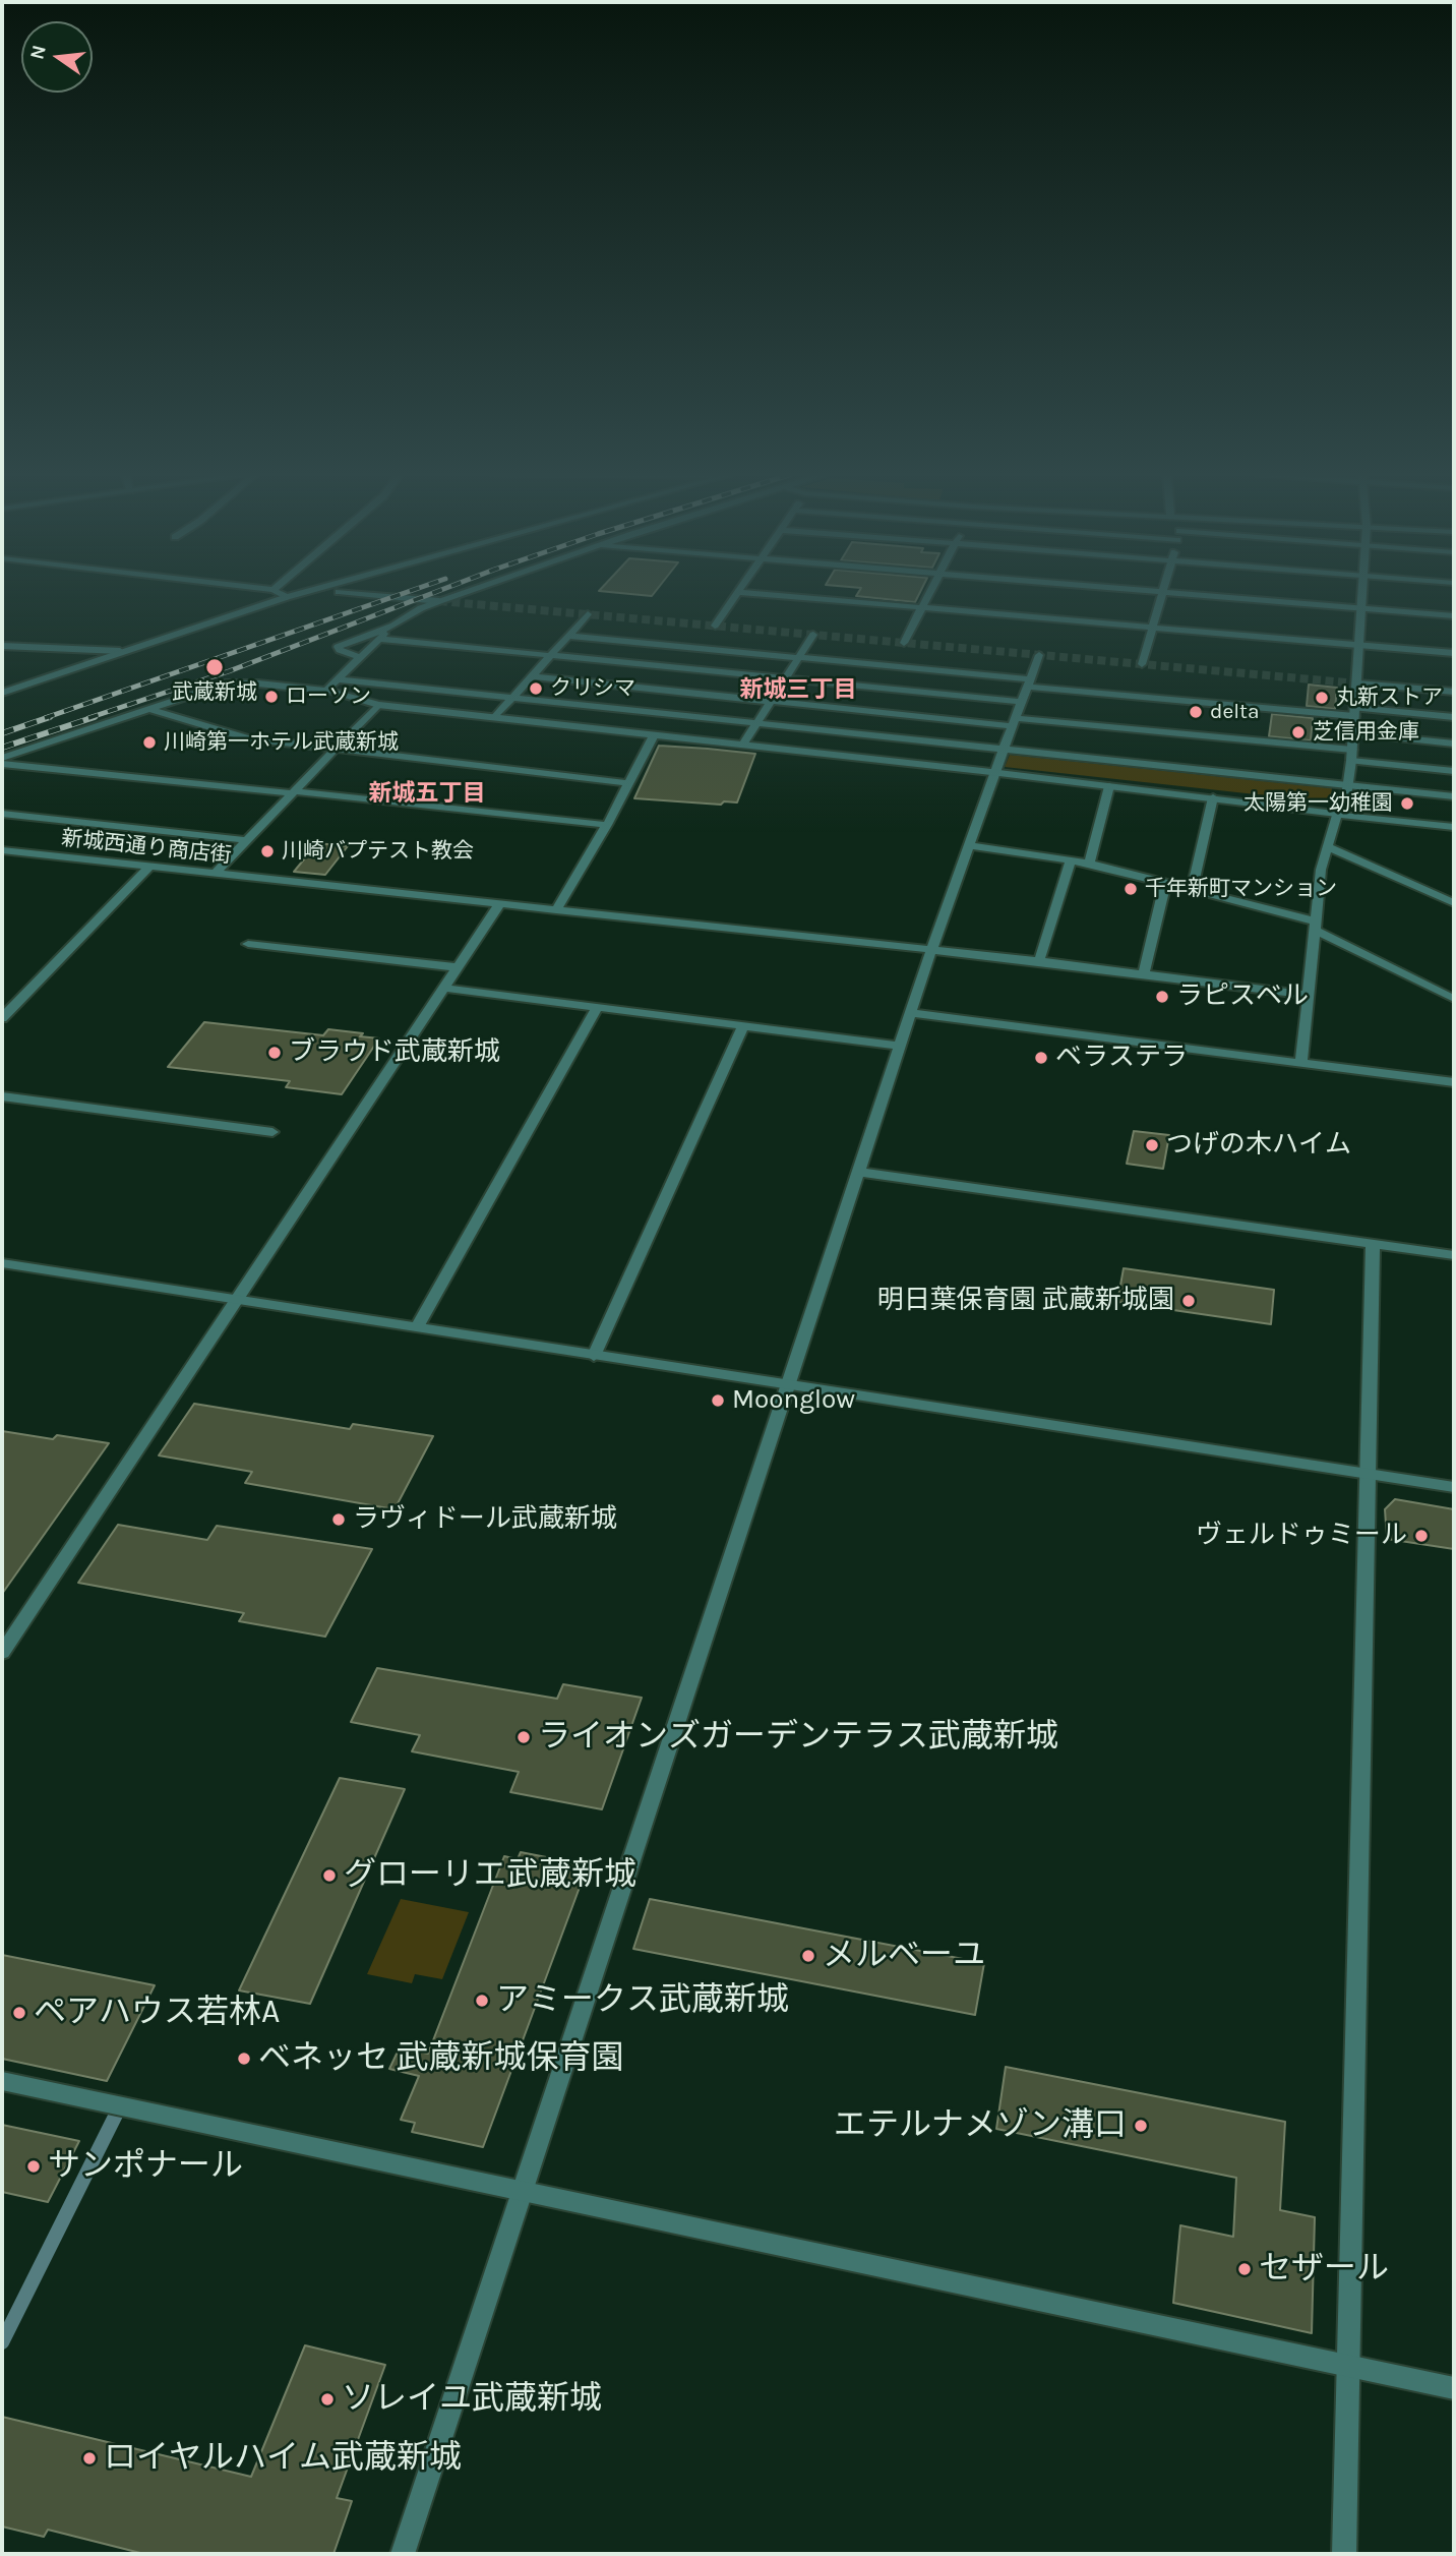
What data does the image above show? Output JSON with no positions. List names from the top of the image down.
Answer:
{
  "streets": {
    "street": ["新城西通り商店街"]
  },
  "districts": ["新城三丁目", "新城五丁目"],
  "places": [
    "武蔵新城",
    "クリシマ",
    "ローソン",
    "丸新ストア",
    "delta",
    "芝信用金庫",
    "川崎第一ホテル武蔵新城",
    "太陽第一幼稚園",
    "川崎バプテスト教会",
    "千年新町マンション",
    "ラピスベル",
    "ブラウド武蔵新城",
    "ベラステラ",
    "つげの木ハイム",
    "明日葉保育園 武蔵新城園",
    "Moonglow",
    "ラヴィドール武蔵新城",
    "ヴェルドゥミール",
    "ライオンズガーデンテラス武蔵新城",
    "グローリエ武蔵新城",
    "メルベーユ",
    "アミークス武蔵新城",
    "ペアハウス若林A",
    "ベネッセ 武蔵新城保育園",
    "エテルナメゾン溝口",
    "サンポナール",
    "セザール",
    "ソレイユ武蔵新城",
    "ロイヤルハイム武蔵新城"
  ],
  "north": "left"
}
